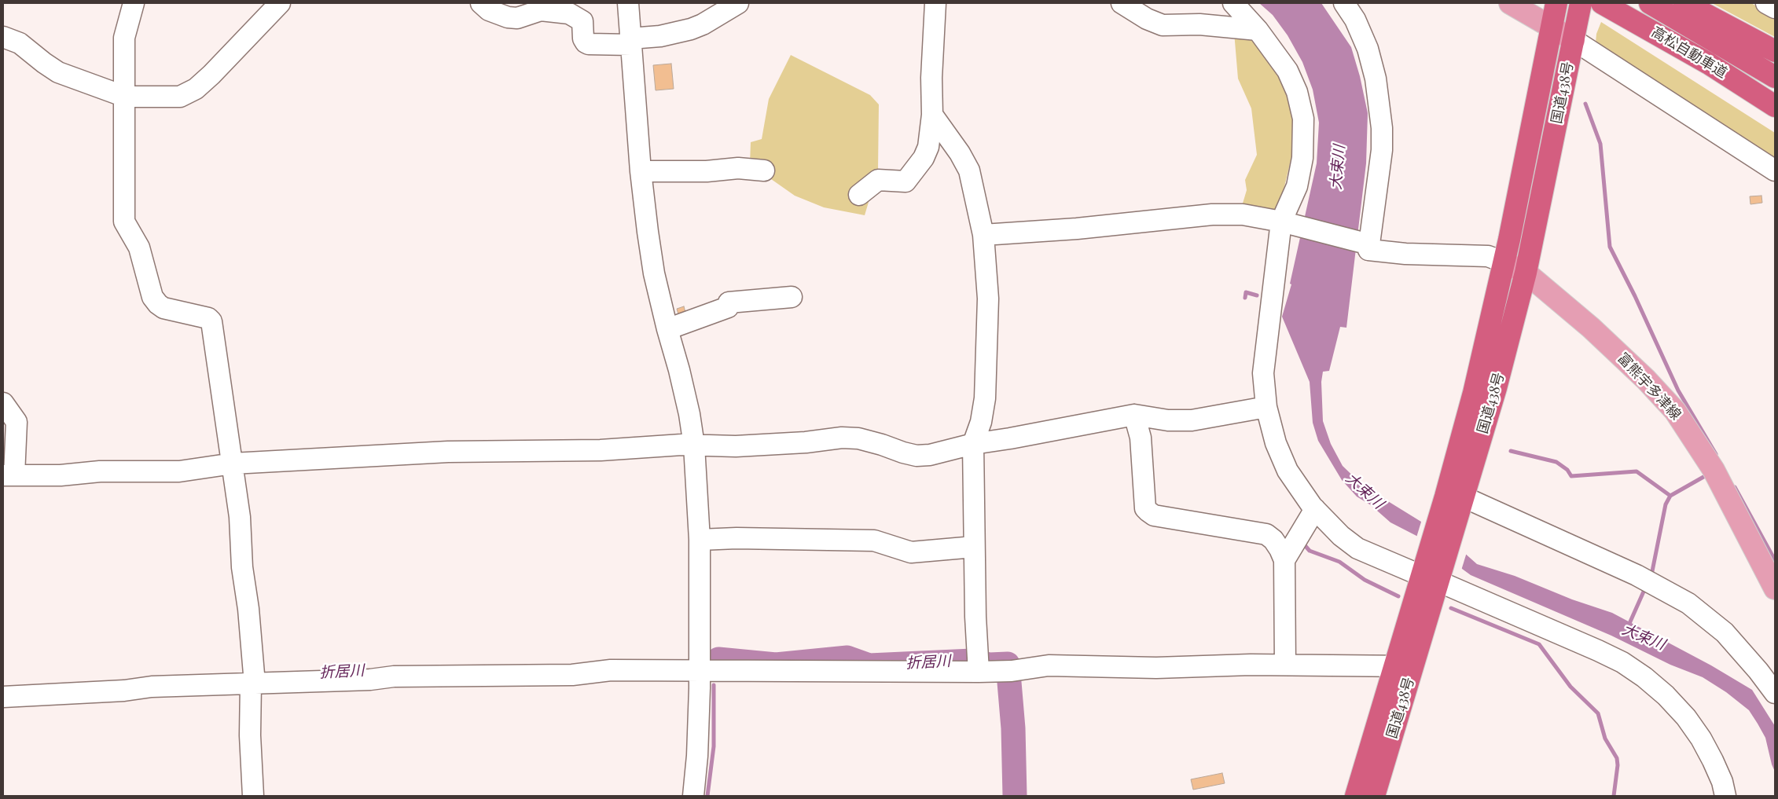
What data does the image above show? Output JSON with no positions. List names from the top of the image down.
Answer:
{
  "streets": {
    "highway": ["高松自動車道", "国道438号"],
    "main road": ["富熊宇多津線"]
  },
  "crossings": [
    ["国道438号", "富熊宇多津線"]
  ],
  "water": ["大束川", "折居川"]
}
